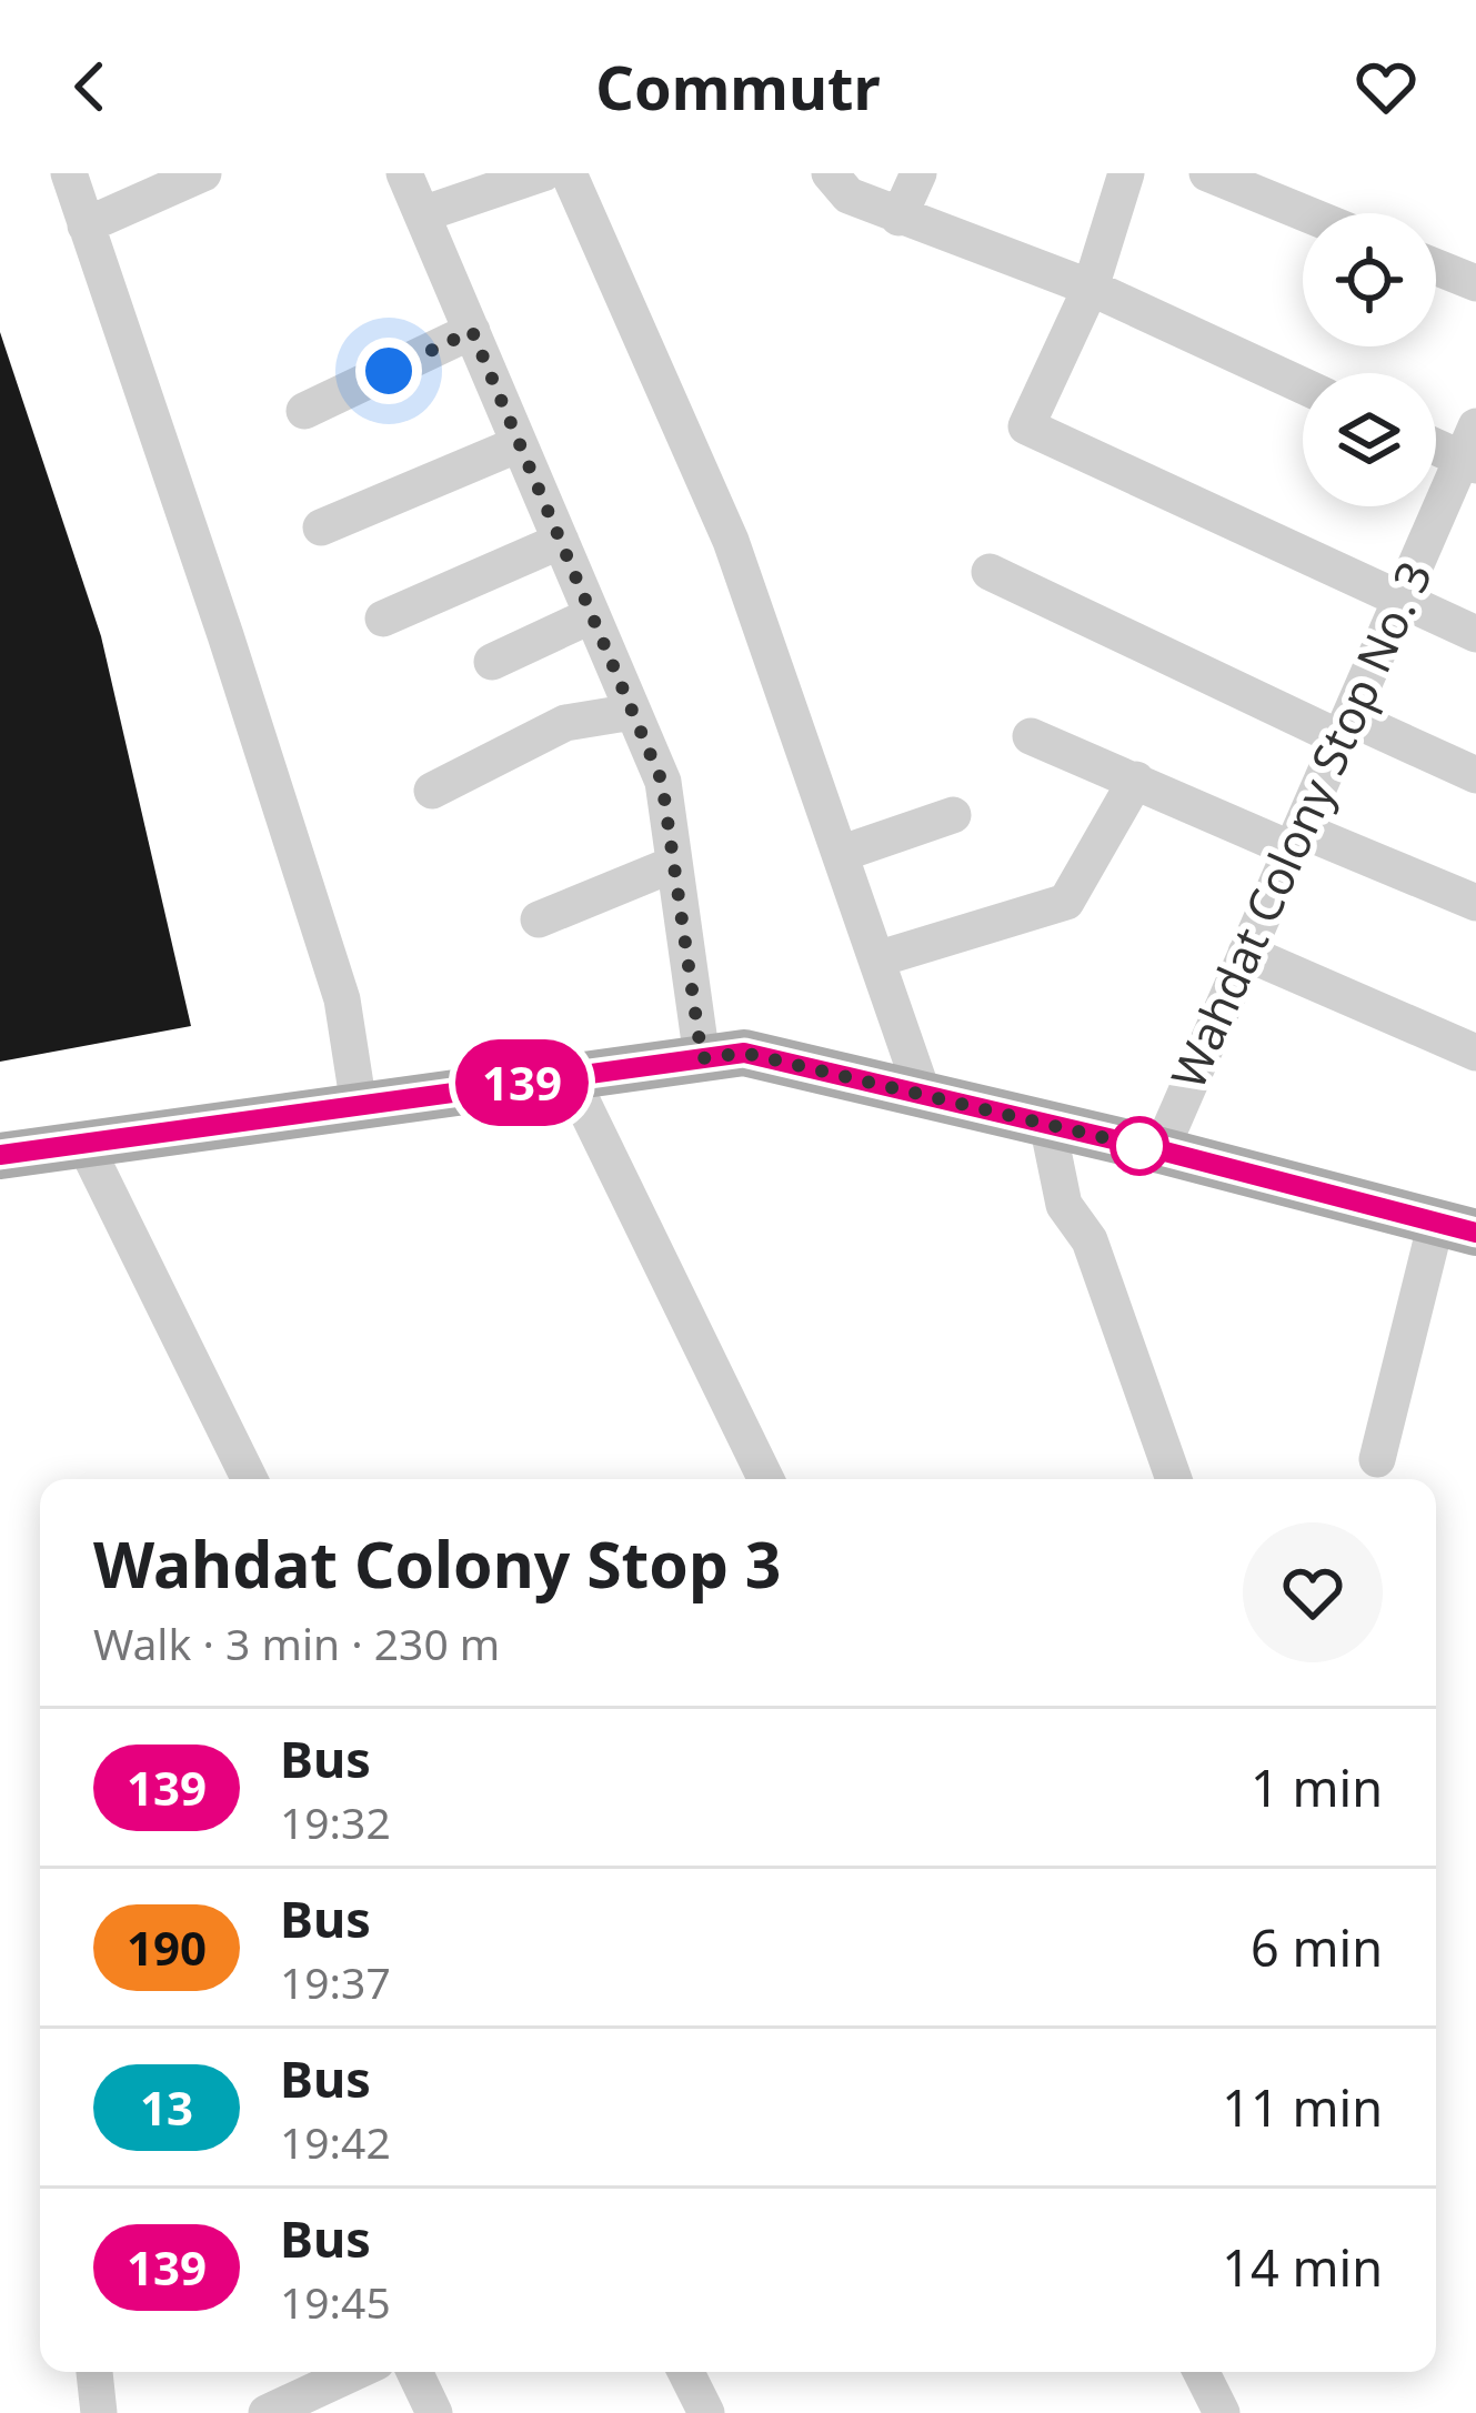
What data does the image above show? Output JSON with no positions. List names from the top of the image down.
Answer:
{
  "streets": {
    "street": ["Wahdat Colony Stop No. 3"]
  },
  "lines": ["bus line 139"],
  "page": {
    "header": "Commutr",
    "on_map": "139",
    "heading": ["Wahdat Colony Stop 3", "Walk · 3 min · 230 m"],
    "list": [
      {
        "mark": "139",
        "name": "Bus",
        "note": "19:32",
        "value": "1 min"
      },
      {
        "mark": "190",
        "name": "Bus",
        "note": "19:37",
        "value": "6 min"
      },
      {
        "mark": "13",
        "name": "Bus",
        "note": "19:42",
        "value": "11 min"
      },
      {
        "mark": "139",
        "name": "Bus",
        "note": "19:45",
        "value": "14 min"
      }
    ]
  }
}
